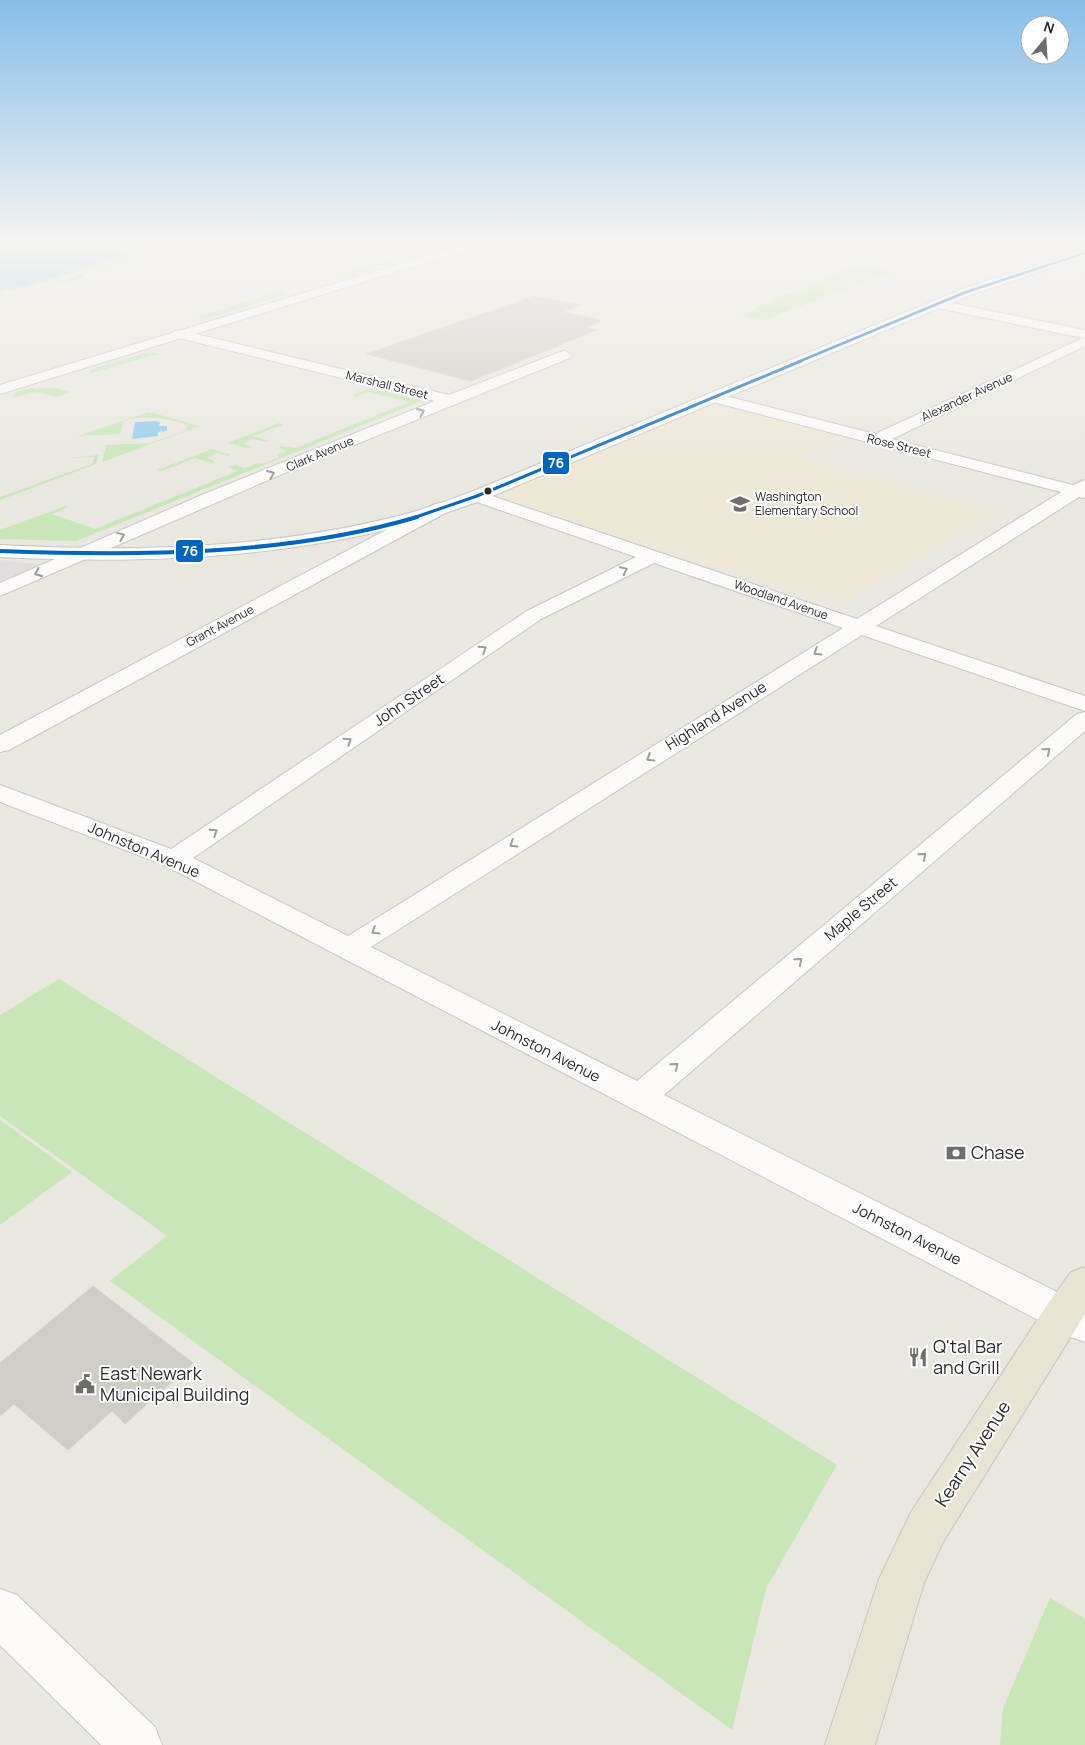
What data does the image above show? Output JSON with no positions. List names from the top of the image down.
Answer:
{
  "streets": {
    "main road": ["Kearny Avenue"],
    "street": [
      "Marshall Street",
      "Alexander Avenue",
      "Rose Street",
      "Clark Avenue",
      "Woodland Avenue",
      "Grant Avenue",
      "John Street",
      "Highland Avenue",
      "Johnston Avenue",
      "Maple Street"
    ]
  },
  "crossings": [
    ["Marshall Street", "Clark Avenue"],
    ["Alexander Avenue", "Rose Street"],
    ["Rose Street", "Highland Avenue"],
    ["Woodland Avenue", "John Street"],
    ["Woodland Avenue", "Highland Avenue"],
    ["John Street", "Johnston Avenue"],
    ["Highland Avenue", "Johnston Avenue"],
    ["Johnston Avenue", "Maple Street"],
    ["Johnston Avenue", "Kearny Avenue"]
  ],
  "one_way": ["Highland Avenue", "Maple Street"],
  "places": {
    "school or university": ["Washington Elementary School"],
    "bank": ["Chase"],
    "restaurant": ["Q'tal Bar and Grill"],
    "public building": ["East Newark Municipal Building"]
  },
  "lines": ["transit line 76"],
  "north": "top"
}
